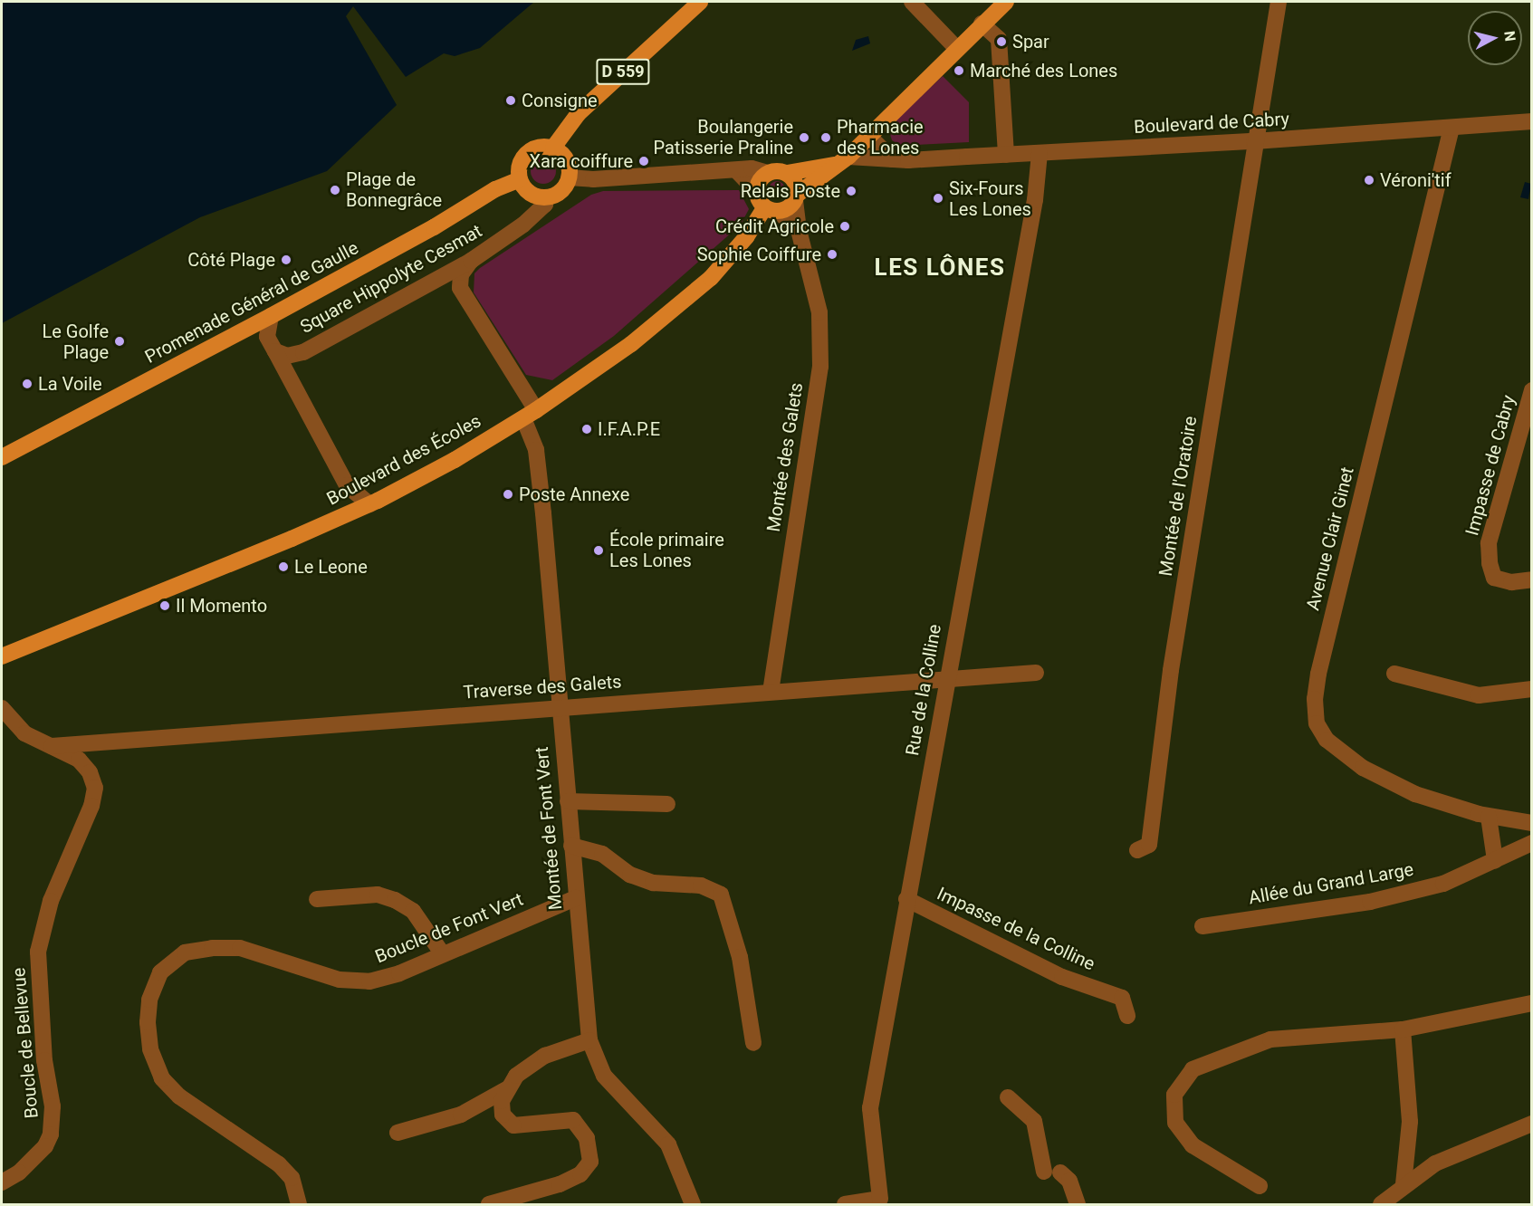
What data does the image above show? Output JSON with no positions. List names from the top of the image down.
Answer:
{
  "streets": {
    "main road": ["D 559", "Promenade Général de Gaulle", "Boulevard des Écoles"],
    "street": [
      "Boulevard de Cabry",
      "Square Hippolyte Cesmat",
      "Montée des Galets",
      "Impasse de Cabry",
      "Montée de l'Oratoire",
      "Avenue Clair Ginet",
      "Traverse des Galets",
      "Rue de la Colline",
      "Montée de Font Vert",
      "Allée du Grand Large",
      "Boucle de Font Vert",
      "Impasse de la Colline",
      "Boucle de Bellevue"
    ]
  },
  "crossings": [
    ["D 559", "Square Hippolyte Cesmat"],
    ["D 559", "Promenade Général de Gaulle"],
    ["Boulevard de Cabry", "Montée de l'Oratoire"],
    ["Boulevard de Cabry", "Avenue Clair Ginet"],
    ["Boulevard de Cabry", "Rue de la Colline"],
    ["Square Hippolyte Cesmat", "Promenade Général de Gaulle"],
    ["Square Hippolyte Cesmat", "Montée de Font Vert"],
    ["Montée des Galets", "Boulevard des Écoles"],
    ["Montée des Galets", "Traverse des Galets"],
    ["Boulevard des Écoles", "Montée de Font Vert"],
    ["Traverse des Galets", "Rue de la Colline"],
    ["Traverse des Galets", "Montée de Font Vert"],
    ["Traverse des Galets", "Boucle de Bellevue"],
    ["Rue de la Colline", "Impasse de la Colline"],
    ["Montée de Font Vert", "Boucle de Font Vert"]
  ],
  "districts": ["LES LÔNES"],
  "places": [
    "Spar",
    "Marché des Lones",
    "Consigne",
    "Boulangerie Patisserie Praline",
    "Pharmacie des Lones",
    "Xara coiffure",
    "Véroni'tif",
    "Plage de Bonnegrâce",
    "Relais Poste",
    "Six-Fours Les Lones",
    "Crédit Agricole",
    "Sophie Coiffure",
    "Côté Plage",
    "Le Golfe Plage",
    "La Voile",
    "I.F.A.P.E",
    "Poste Annexe",
    "École primaire Les Lones",
    "Le Leone",
    "Il Momento"
  ],
  "north": "right"
}
